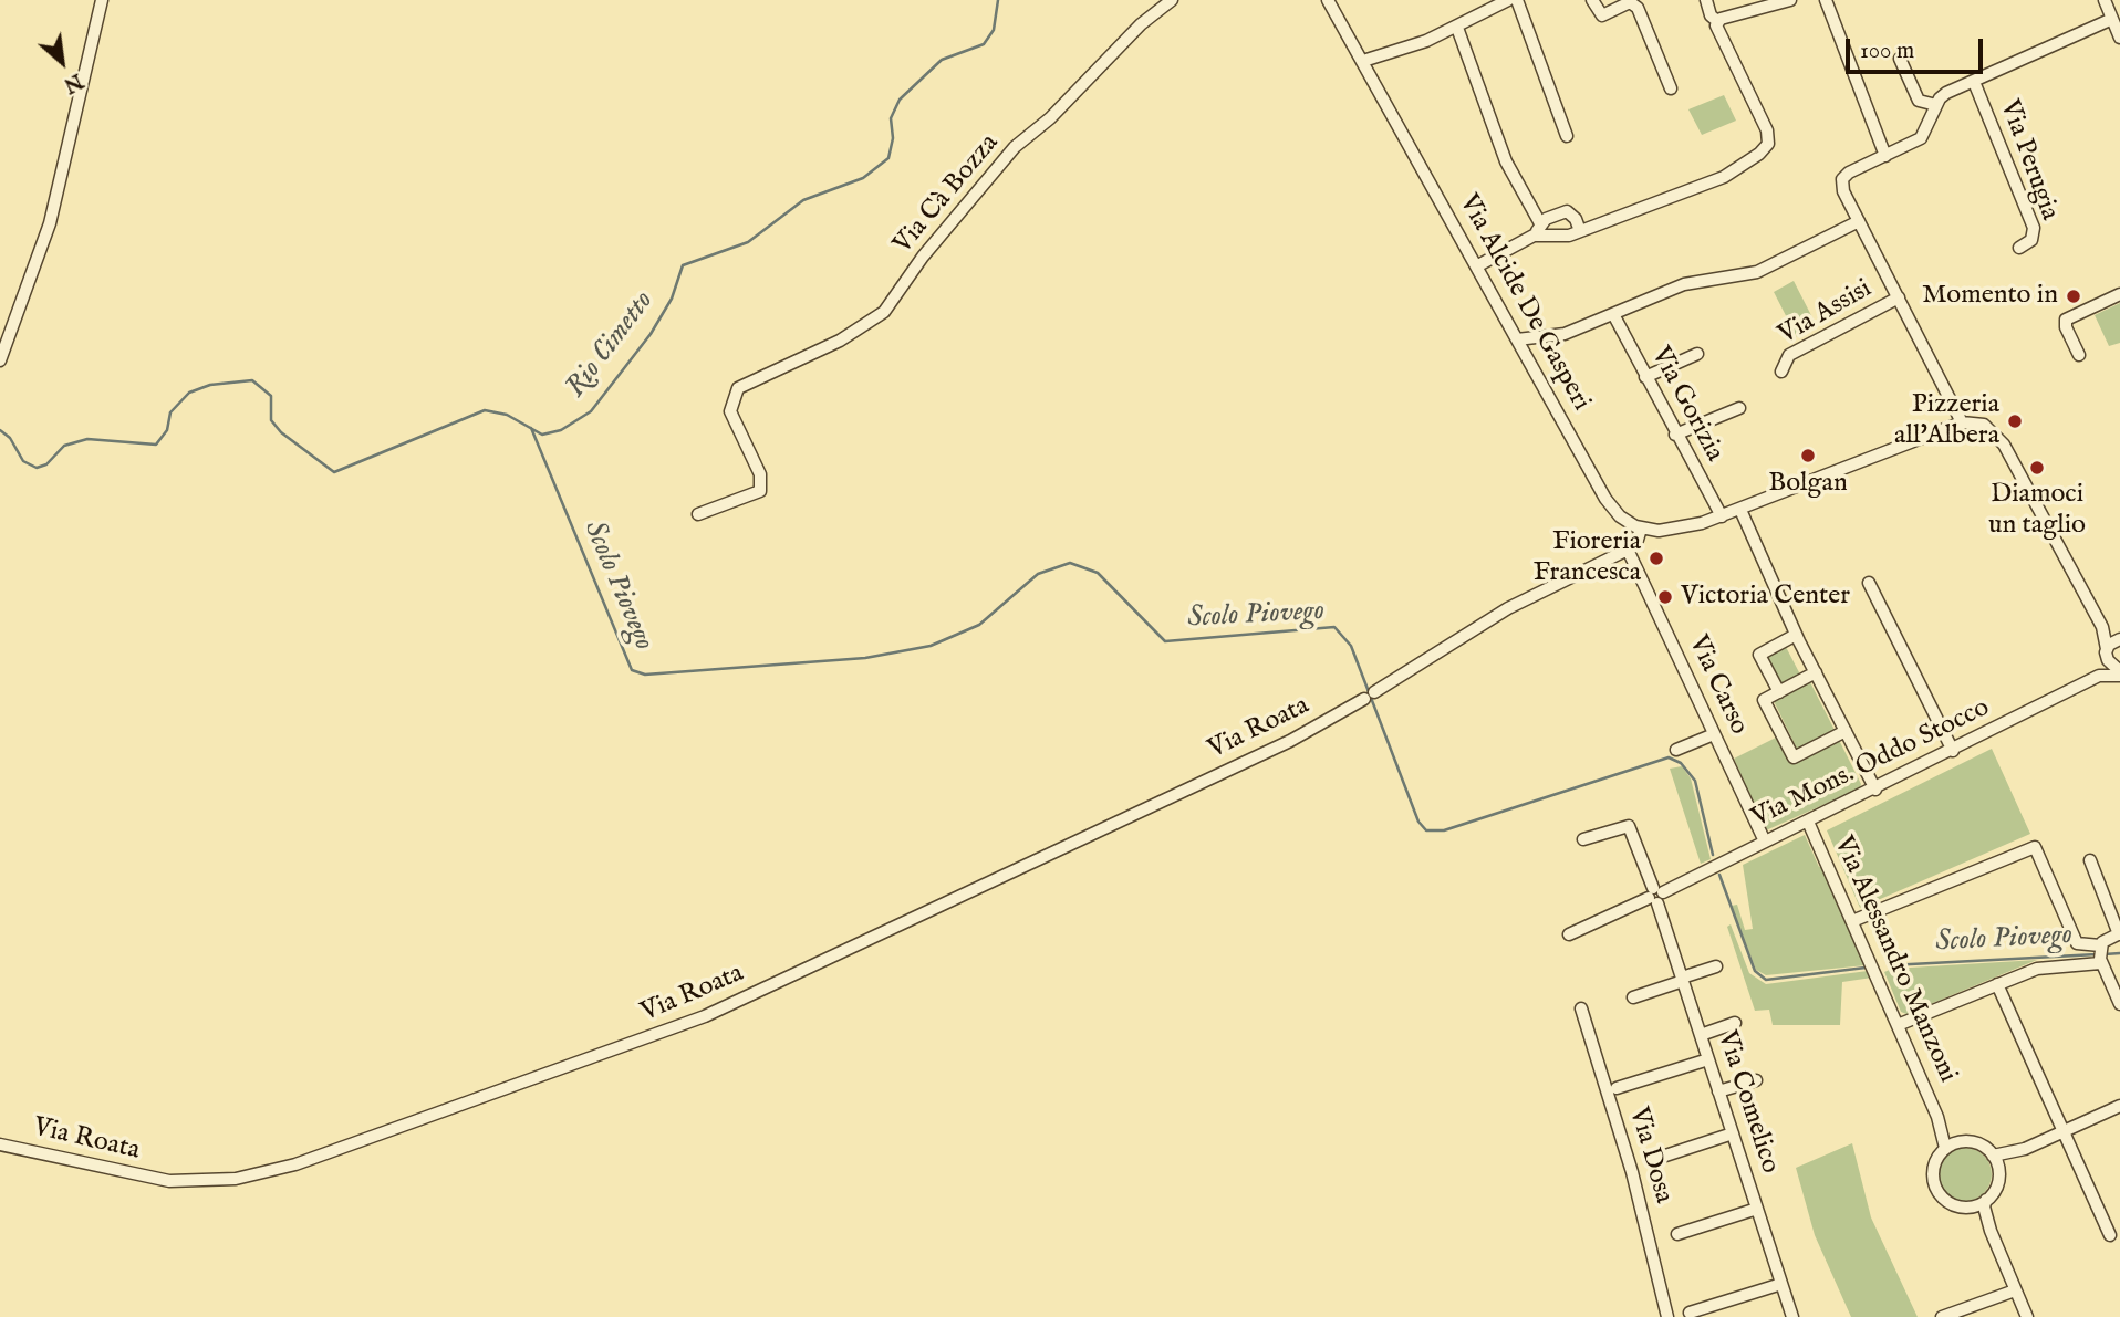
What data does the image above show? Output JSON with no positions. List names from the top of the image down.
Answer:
{
  "streets": {
    "street": [
      "Via Perugia",
      "Via Cà Bozza",
      "Via Alcide De Gasperi",
      "Via Assisi",
      "Via Gorizia",
      "Via Carso",
      "Via Roata",
      "Via Mons. Oddo Stocco",
      "Via Alessandro Manzoni",
      "Via Comelico",
      "Via Dosa"
    ]
  },
  "crossings": [
    ["Via Carso", "Via Roata"],
    ["Via Carso", "Via Mons. Oddo Stocco"],
    ["Via Mons. Oddo Stocco", "Via Alessandro Manzoni"],
    ["Via Mons. Oddo Stocco", "Via Comelico"]
  ],
  "water": ["Rio Cimetto", "Scolo Piovego"],
  "places": [
    "Momento in",
    "Pizzeria all'Albera",
    "Bolgan",
    "Diamoci un taglio",
    "Fioreria Francesca",
    "Victoria Center"
  ],
  "scale_bar": "100 m",
  "north": "bottom right"
}
